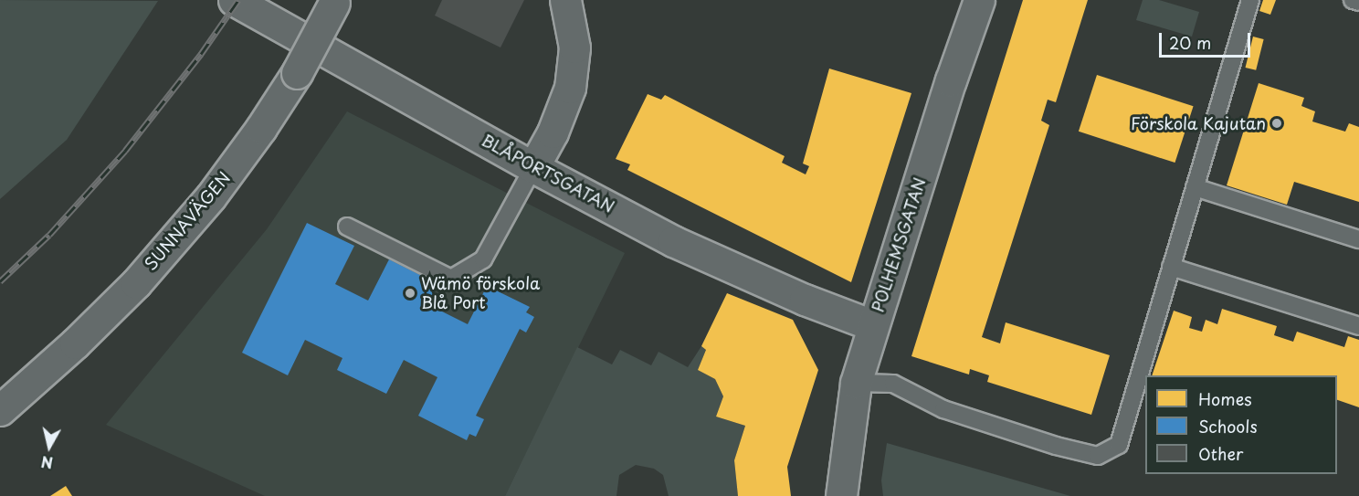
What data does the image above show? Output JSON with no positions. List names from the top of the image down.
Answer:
{
  "streets": {
    "street": ["BLÅPORTSGATAN", "SUNNAVÄGEN", "POLHEMSGATAN"]
  },
  "crossings": [
    ["BLÅPORTSGATAN", "POLHEMSGATAN"]
  ],
  "places": ["Förskola Kajutan", "Wämö förskola Blå Port"],
  "legend": ["Homes", "Schools", "Other"],
  "scale_bar": "20 m",
  "north": "bottom"
}
